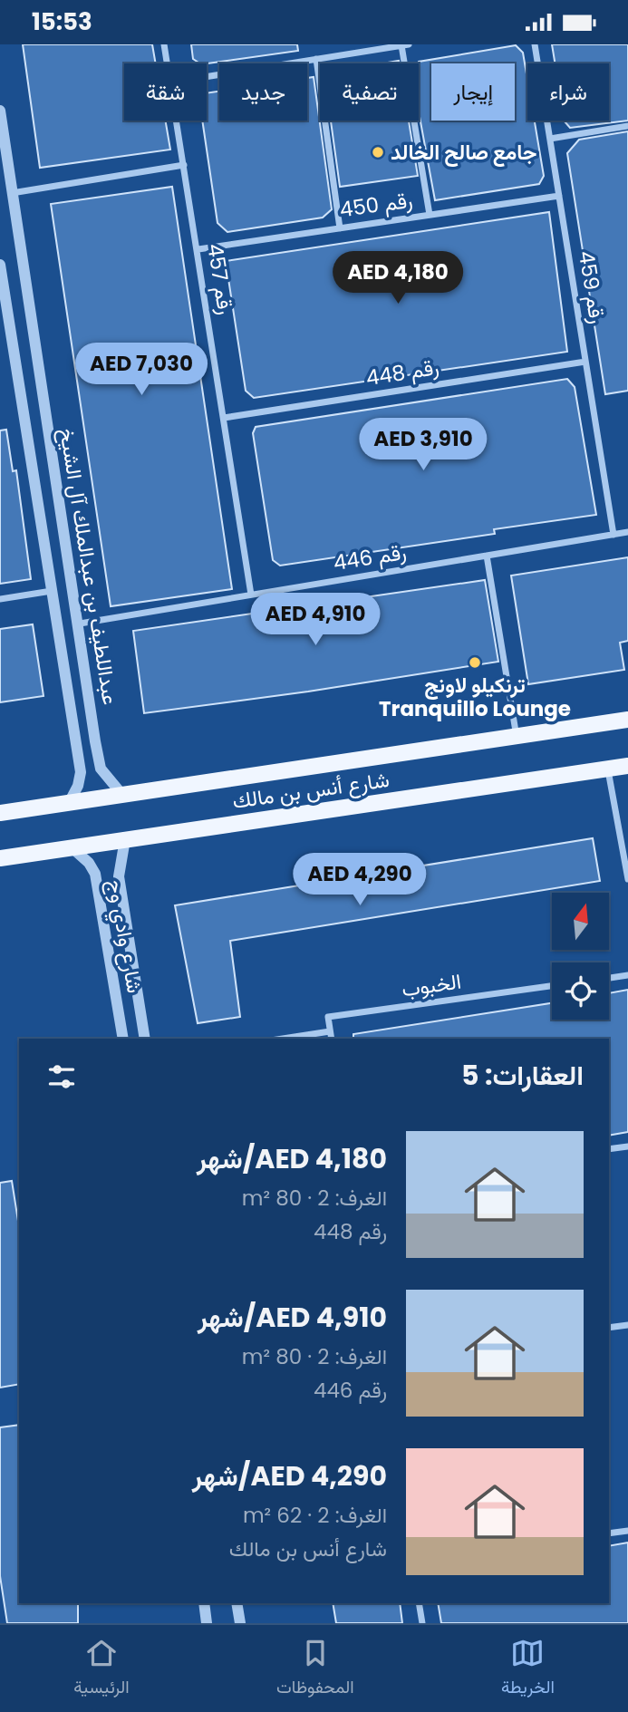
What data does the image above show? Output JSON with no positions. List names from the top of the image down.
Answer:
{
  "streets": {
    "main road": ["شارع أنس بن مالك"],
    "street": [
      "رقم 450",
      "رقم 457",
      "رقم 459",
      "رقم 448",
      "رقم 446",
      "عبداللطيف بن عبدالملك آل الشيخ",
      "شارع وادي وج",
      "الخبوب"
    ]
  },
  "crossings": [
    ["رقم 450", "رقم 457"],
    ["رقم 450", "رقم 459"],
    ["رقم 457", "رقم 448"],
    ["رقم 457", "رقم 446"],
    ["رقم 459", "رقم 448"],
    ["رقم 459", "رقم 446"],
    ["رقم 446", "عبداللطيف بن عبدالملك آل الشيخ"],
    ["عبداللطيف بن عبدالملك آل الشيخ", "شارع أنس بن مالك"],
    ["شارع أنس بن مالك", "شارع وادي وج"]
  ],
  "places": ["جامع صالح الخالد", "ترنكيلو لاونج Tranquillo Lounge"],
  "north": "top",
  "page": {
    "status": "15:53",
    "chip": [
      "شراء",
      "إيجار",
      "تصفية",
      "جديد",
      "شقة"
    ],
    "price": [
      "AED 4,180",
      "AED 7,030",
      "AED 3,910",
      "AED 4,910",
      "AED 4,290"
    ],
    "heading": "العقارات: 5",
    "list": [
      {
        "name": "AED 4,180/شهر",
        "note": "الغرف: 2 · 80 m² · رقم 448"
      },
      {
        "name": "AED 4,910/شهر",
        "note": "الغرف: 2 · 80 m² · رقم 446"
      },
      {
        "name": "AED 4,290/شهر",
        "note": "الغرف: 2 · 62 m² · شارع أنس بن مالك"
      }
    ],
    "tabs": ["الخريطة", "المحفوظات", "الرئيسية"]
  }
}
